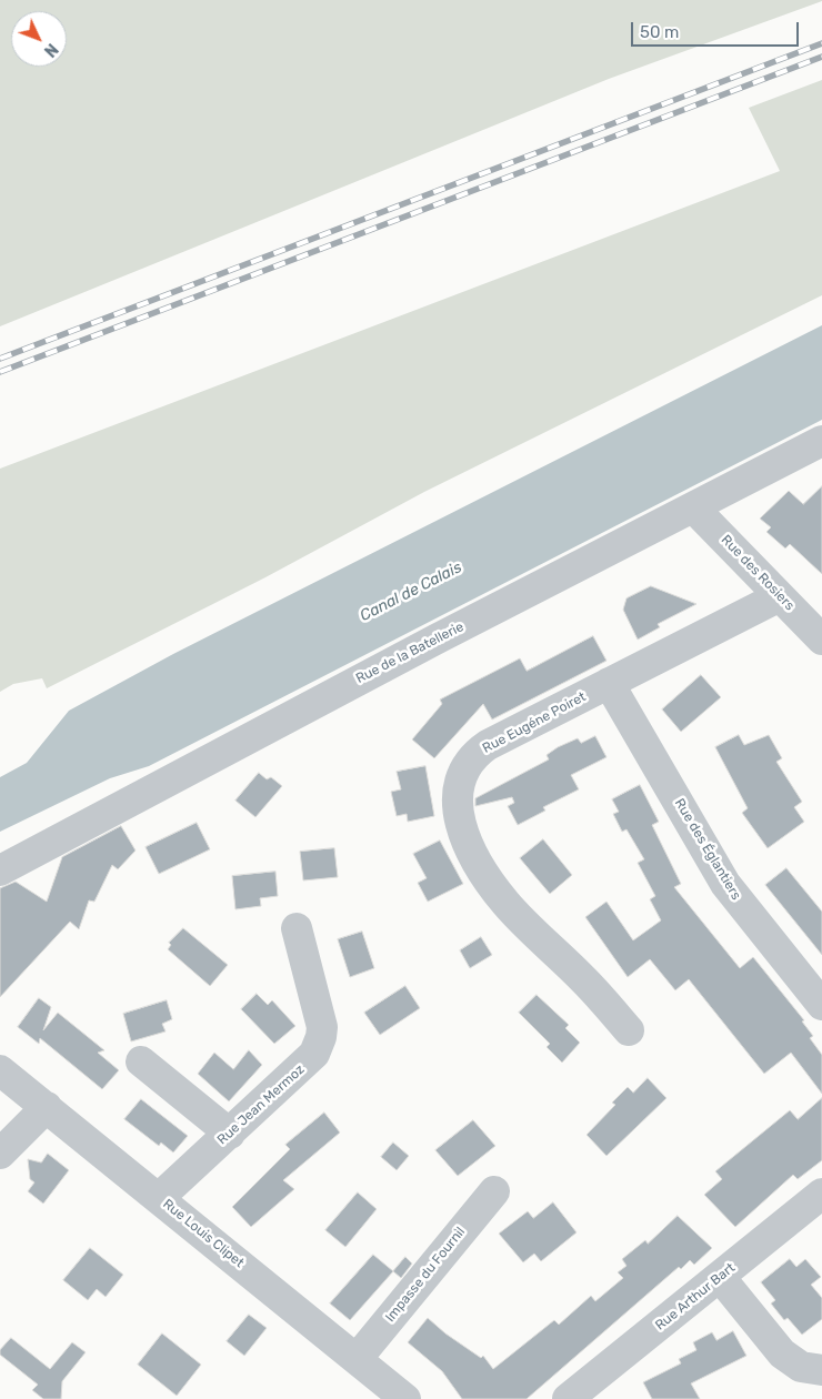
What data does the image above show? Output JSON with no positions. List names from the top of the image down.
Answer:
{
  "streets": {
    "street": [
      "Rue des Rosiers",
      "Rue de la Batellerie",
      "Rue Eugéne Poiret",
      "Rue des Églantiers",
      "Rue Jean Mermoz",
      "Rue Louis Clipet",
      "Impasse du Fournil",
      "Rue Arthur Bart"
    ]
  },
  "crossings": [
    ["Rue des Rosiers", "Rue de la Batellerie"],
    ["Rue des Rosiers", "Rue Eugéne Poiret"],
    ["Rue Eugéne Poiret", "Rue des Églantiers"],
    ["Rue Jean Mermoz", "Rue Louis Clipet"],
    ["Rue Louis Clipet", "Impasse du Fournil"]
  ],
  "water": ["Canal de Calais"],
  "scale_bar": "50 m",
  "north": "bottom right"
}
